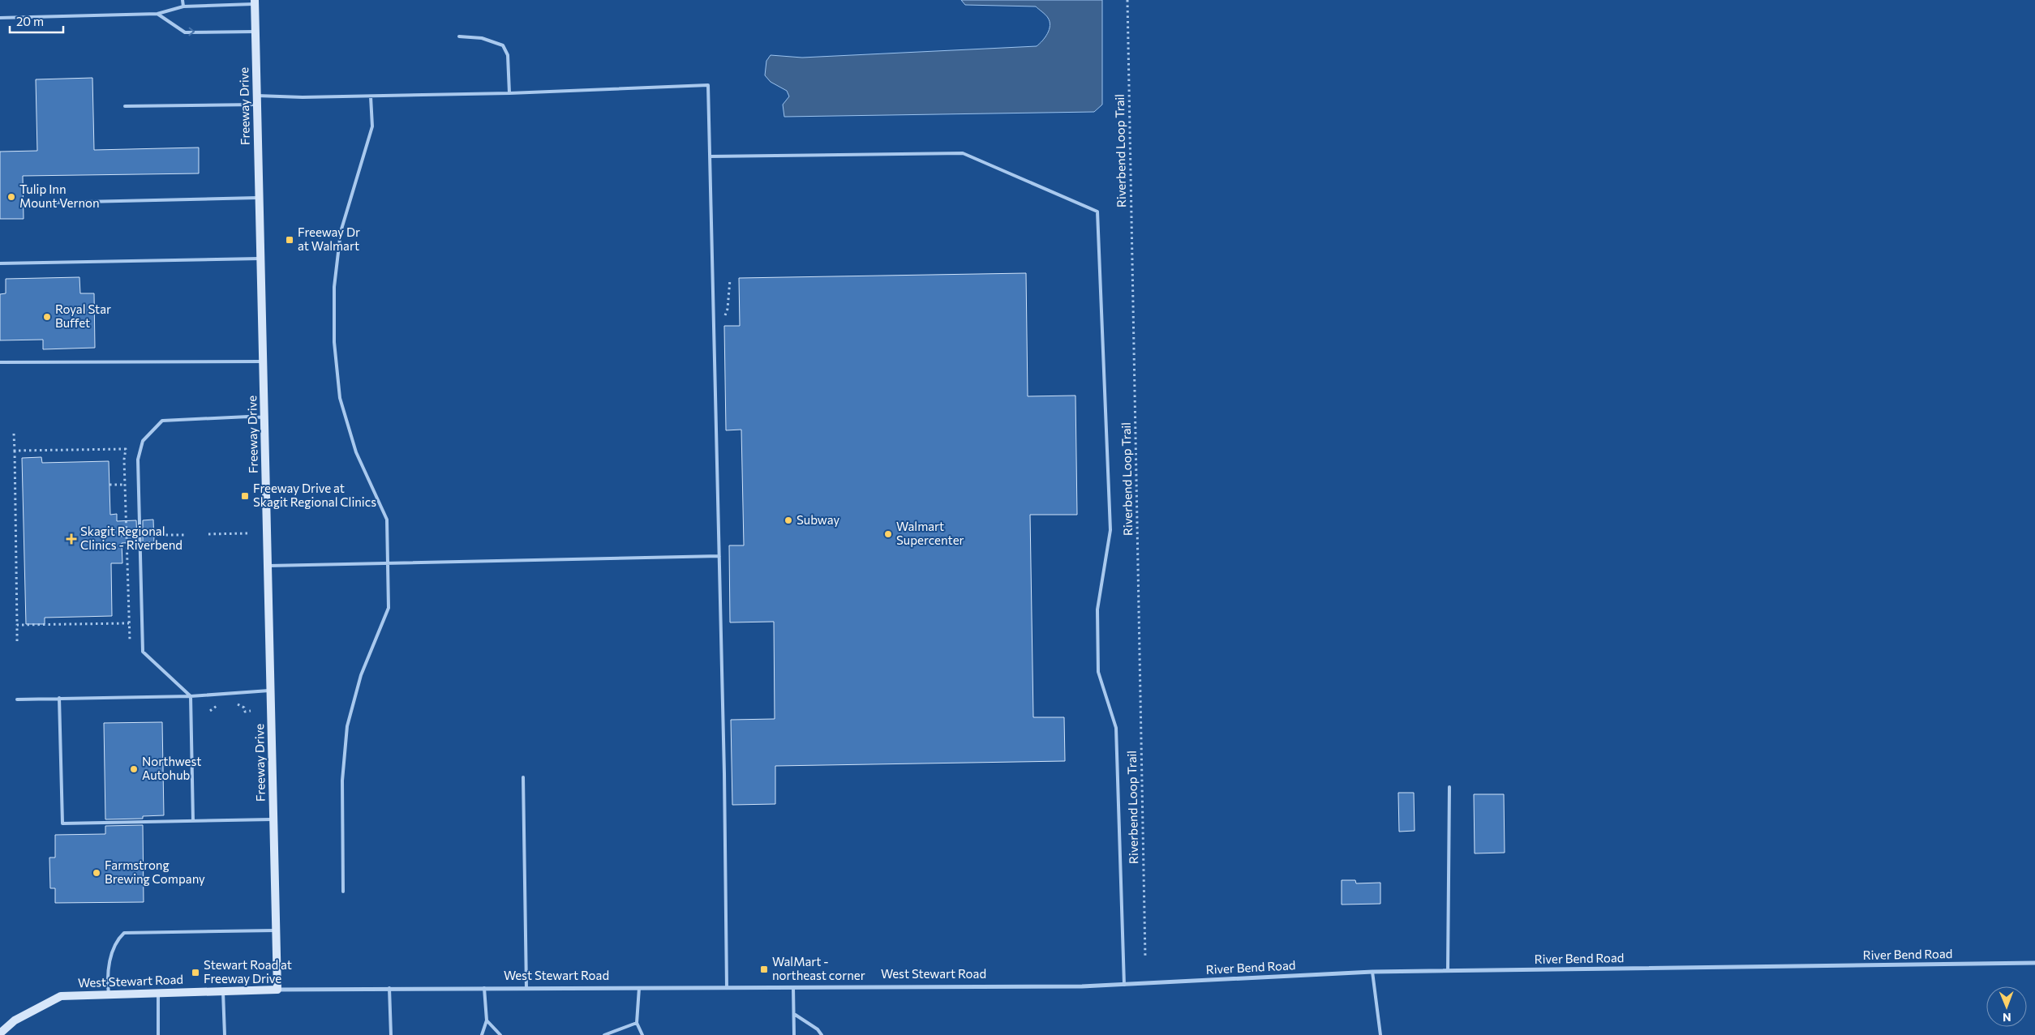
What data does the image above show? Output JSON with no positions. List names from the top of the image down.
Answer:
{
  "streets": {
    "street": ["Freeway Drive", "River Bend Road", "West Stewart Road"],
    "path": ["Riverbend Loop Trail"]
  },
  "crossings": [
    ["Freeway Drive", "West Stewart Road"],
    ["River Bend Road", "West Stewart Road"]
  ],
  "places": {
    "other": [
      "Tulip Inn Mount Vernon",
      "Royal Star Buffet",
      "Subway",
      "Walmart Supercenter",
      "Northwest Autohub",
      "Farmstrong Brewing Company"
    ],
    "transit": [
      "Freeway Dr at Walmart",
      "Freeway Drive at Skagit Regional Clinics",
      "WalMart - northeast corner",
      "Stewart Road at Freeway Drive"
    ],
    "health": ["Skagit Regional Clinics - Riverbend"]
  },
  "scale_bar": "20 m",
  "north": "bottom"
}
